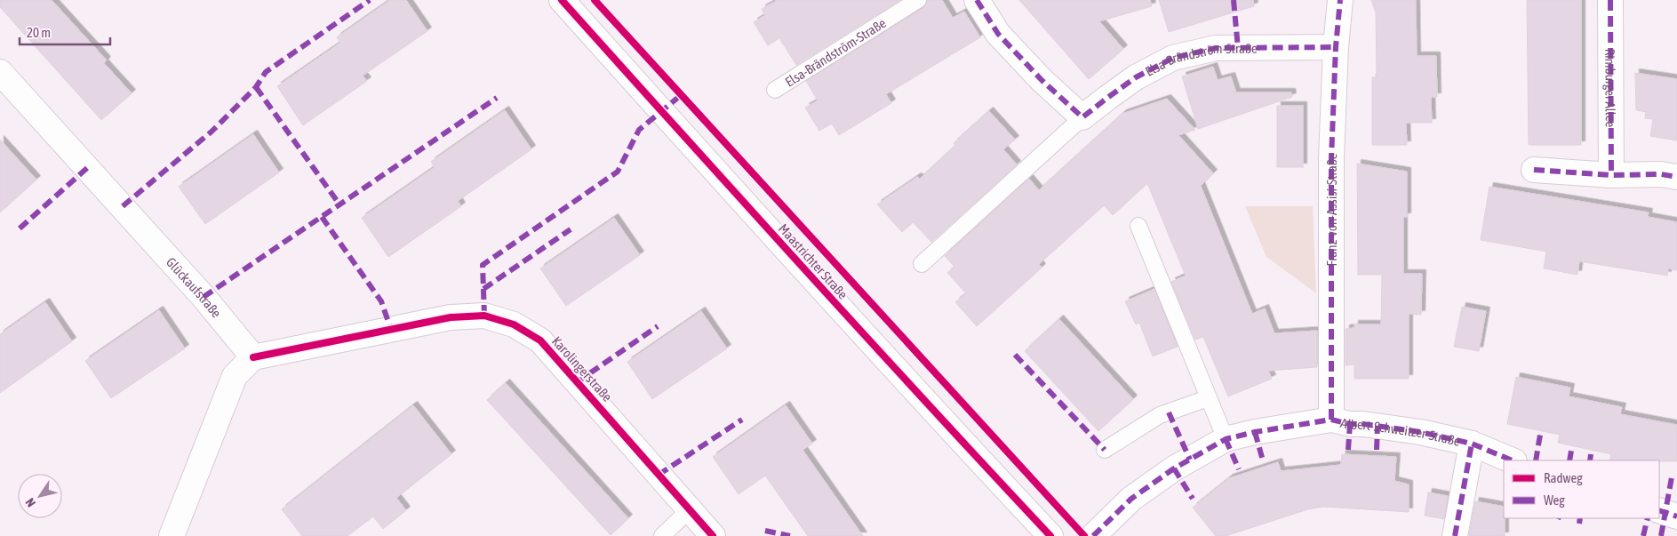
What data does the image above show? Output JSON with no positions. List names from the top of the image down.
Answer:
{
  "streets": {
    "street": [
      "Elsa-Brändström-Straße",
      "Rimburger Allee",
      "Franz-von-Assisi-Straße",
      "Maastrichter Straße",
      "Glückaufstraße",
      "Karolingerstraße",
      "Albert-Schweitzer-Straße"
    ]
  },
  "crossings": [
    ["Elsa-Brändström-Straße", "Franz-von-Assisi-Straße"],
    ["Franz-von-Assisi-Straße", "Albert-Schweitzer-Straße"],
    ["Glückaufstraße", "Karolingerstraße"]
  ],
  "legend": ["Radweg", "Weg"],
  "scale_bar": "20 m",
  "north": "bottom left"
}
